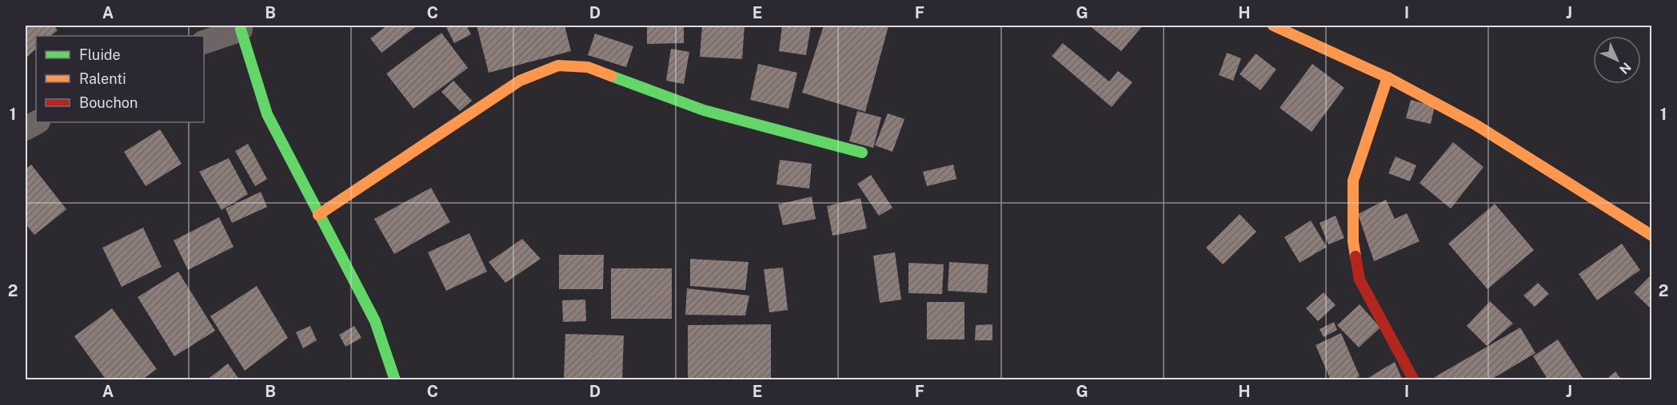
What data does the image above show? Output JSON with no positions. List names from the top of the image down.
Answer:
{
  "legend": ["Fluide", "Ralenti", "Bouchon"],
  "north": "bottom right",
  "grid": {
    "columns": [
      "A",
      "B",
      "C",
      "D",
      "E",
      "F",
      "G",
      "H",
      "I",
      "J"
    ],
    "rows": ["1", "2"]
  }
}
